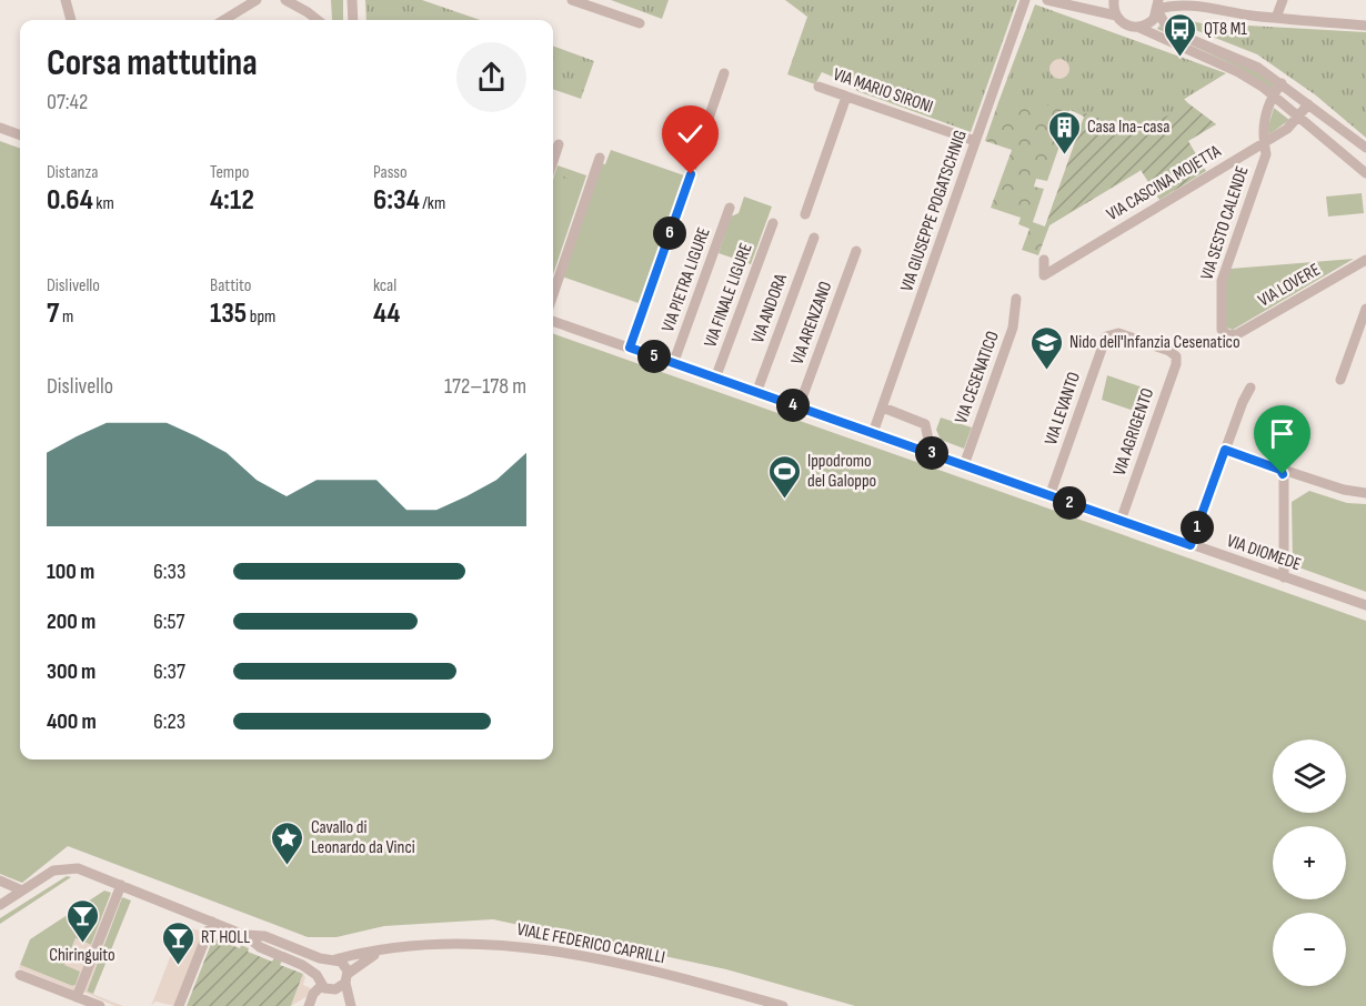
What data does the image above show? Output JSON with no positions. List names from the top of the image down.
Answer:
{
  "streets": {
    "street": [
      "VIA MARIO SIRONI",
      "VIA CASCINA MOJETTA",
      "VIA GIUSEPPE POGATSCHNIG",
      "VIA SESTO CALENDE",
      "VIA PIETRA LIGURE",
      "VIA LOVERE",
      "VIA FINALE LIGURE",
      "VIA ANDORA",
      "VIA ARENZANO",
      "VIA CESENATICO",
      "VIA LEVANTO",
      "VIA AGRIGENTO",
      "VIA DIOMEDE",
      "VIALE FEDERICO CAPRILLI"
    ]
  },
  "crossings": [
    ["VIA MARIO SIRONI", "VIA GIUSEPPE POGATSCHNIG"],
    ["VIA CASCINA MOJETTA", "VIA SESTO CALENDE"],
    ["VIA GIUSEPPE POGATSCHNIG", "VIA DIOMEDE"],
    ["VIA SESTO CALENDE", "VIA LOVERE"],
    ["VIA PIETRA LIGURE", "VIA DIOMEDE"],
    ["VIA FINALE LIGURE", "VIA DIOMEDE"],
    ["VIA ANDORA", "VIA DIOMEDE"],
    ["VIA ARENZANO", "VIA DIOMEDE"],
    ["VIA CESENATICO", "VIA DIOMEDE"],
    ["VIA LEVANTO", "VIA AGRIGENTO"],
    ["VIA LEVANTO", "VIA DIOMEDE"],
    ["VIA AGRIGENTO", "VIA DIOMEDE"]
  ],
  "places": {
    "bus stop": ["QT8 M1"],
    "building": ["Casa Ina-casa"],
    "school or university": ["Nido dell'Infanzia Cesenatico"],
    "sports": ["Ippodromo del Galoppo"],
    "place": ["Cavallo di Leonardo da Vinci"],
    "bar": ["Chiringuito", "RT HOLL"]
  },
  "page": {
    "heading": ["Corsa mattutina", "07:42"],
    "stats": [
      ["Distanza", "0.64 km"],
      ["Tempo", "4:12"],
      ["Passo", "6:34 /km"],
      ["Dislivello", "7 m"],
      ["Battito", "135 bpm"],
      ["kcal", "44"]
    ],
    "pins": [
      "6",
      "5",
      "4",
      "3",
      "2",
      "1"
    ],
    "chart": ["Dislivello", "172–178 m"],
    "list": [
      {
        "name": "100 m",
        "note": "6:33"
      },
      {
        "name": "200 m",
        "note": "6:57"
      },
      {
        "name": "300 m",
        "note": "6:37"
      },
      {
        "name": "400 m",
        "note": "6:23"
      }
    ],
    "map_buttons": ["+", "−"]
  }
}
